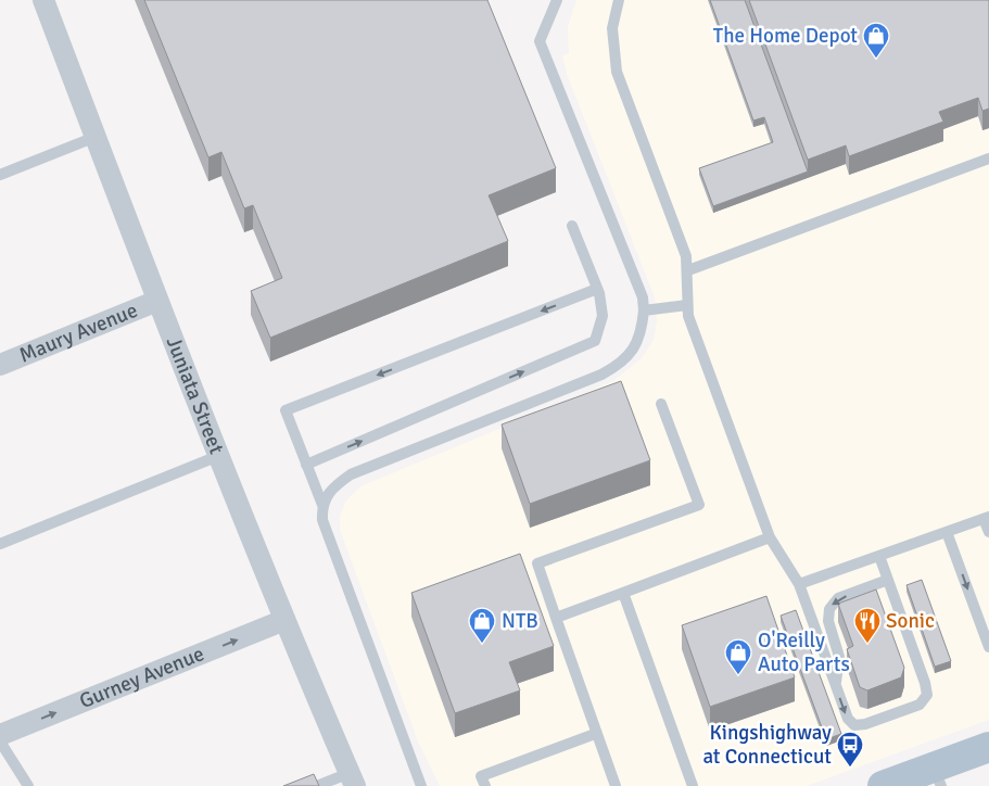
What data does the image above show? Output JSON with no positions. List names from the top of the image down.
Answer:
{
  "streets": {
    "street": ["Maury Avenue", "Juniata Street", "Gurney Avenue"]
  },
  "crossings": [
    ["Maury Avenue", "Juniata Street"],
    ["Juniata Street", "Gurney Avenue"]
  ],
  "one_way": ["Gurney Avenue"],
  "places": {
    "shop": ["The Home Depot", "NTB", "O'Reilly Auto Parts"],
    "restaurant": ["Sonic"],
    "bus stop": ["Kingshighway at Connecticut"]
  }
}
